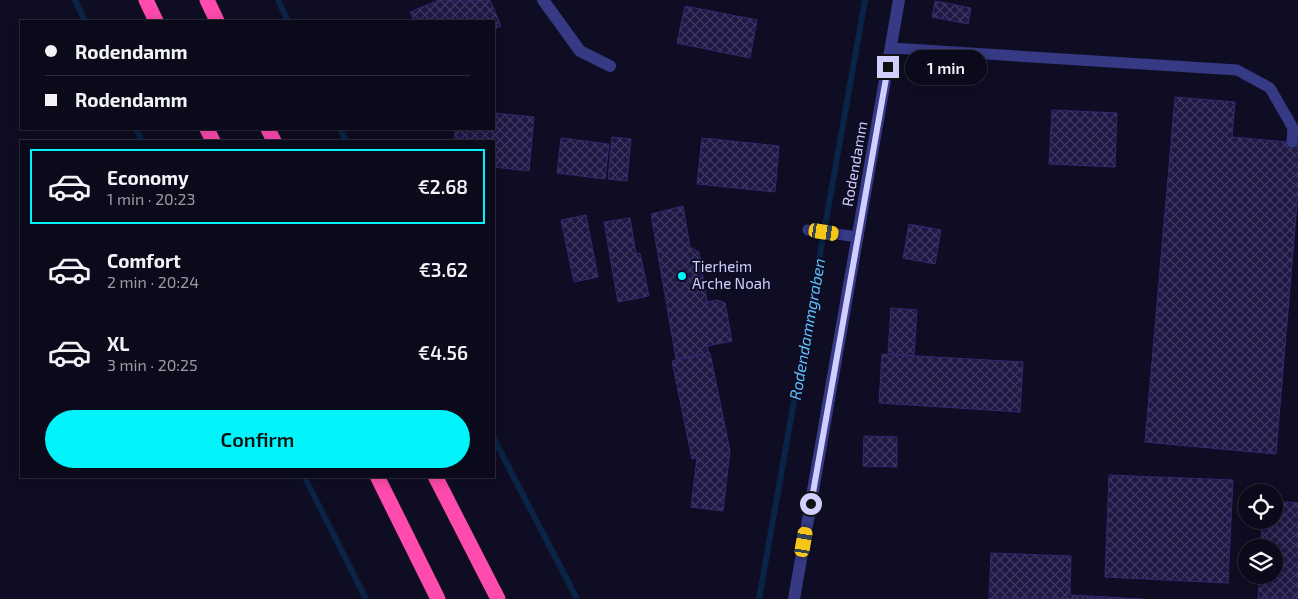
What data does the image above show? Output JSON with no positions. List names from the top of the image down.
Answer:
{
  "streets": {
    "street": ["Rodendamm"]
  },
  "water": ["Rodendammgraben"],
  "places": ["Tierheim Arche Noah"],
  "page": {
    "banner": ["Rodendamm", "Rodendamm"],
    "bubble": "1 min",
    "list": [
      {
        "name": "Economy",
        "note": "1 min · 20:23",
        "value": "€2.68"
      },
      {
        "name": "Comfort",
        "note": "2 min · 20:24",
        "value": "€3.62"
      },
      {
        "name": "XL",
        "note": "3 min · 20:25",
        "value": "€4.56"
      }
    ],
    "buttons": "Confirm"
  }
}
